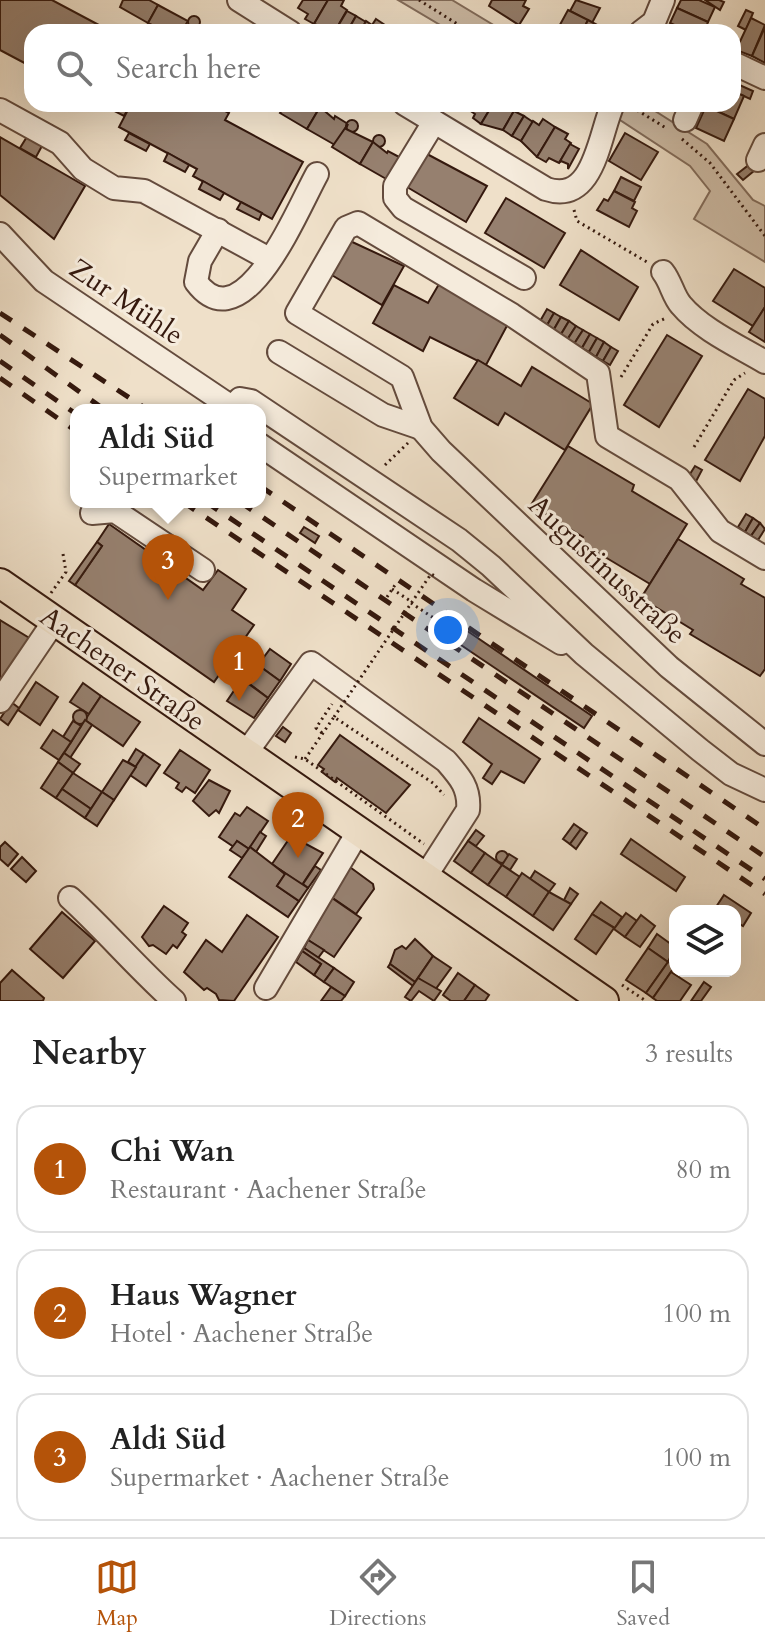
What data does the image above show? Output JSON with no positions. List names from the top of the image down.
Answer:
{
  "streets": {
    "main road": ["Aachener Straße"],
    "street": ["Zur Mühle", "Augustinusstraße"]
  },
  "page": {
    "search": "Search here",
    "popup": ["Aldi Süd", "Supermarket"],
    "pins": ["3", "1", "2"],
    "heading": ["Nearby", "3 results"],
    "list": [
      {
        "mark": "1",
        "name": "Chi Wan",
        "note": "Restaurant · Aachener Straße",
        "value": "80 m"
      },
      {
        "mark": "2",
        "name": "Haus Wagner",
        "note": "Hotel · Aachener Straße",
        "value": "100 m"
      },
      {
        "mark": "3",
        "name": "Aldi Süd",
        "note": "Supermarket · Aachener Straße",
        "value": "100 m"
      }
    ],
    "nav": ["Map", "Directions", "Saved"]
  }
}
